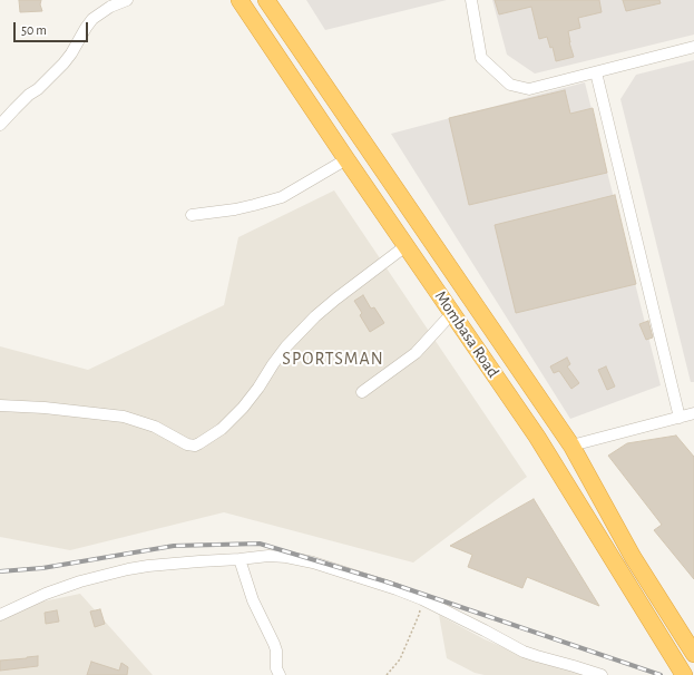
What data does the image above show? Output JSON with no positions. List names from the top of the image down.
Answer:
{
  "streets": {
    "highway": ["Mombasa Road"]
  },
  "districts": ["SPORTSMAN"],
  "scale_bar": "50 m"
}
